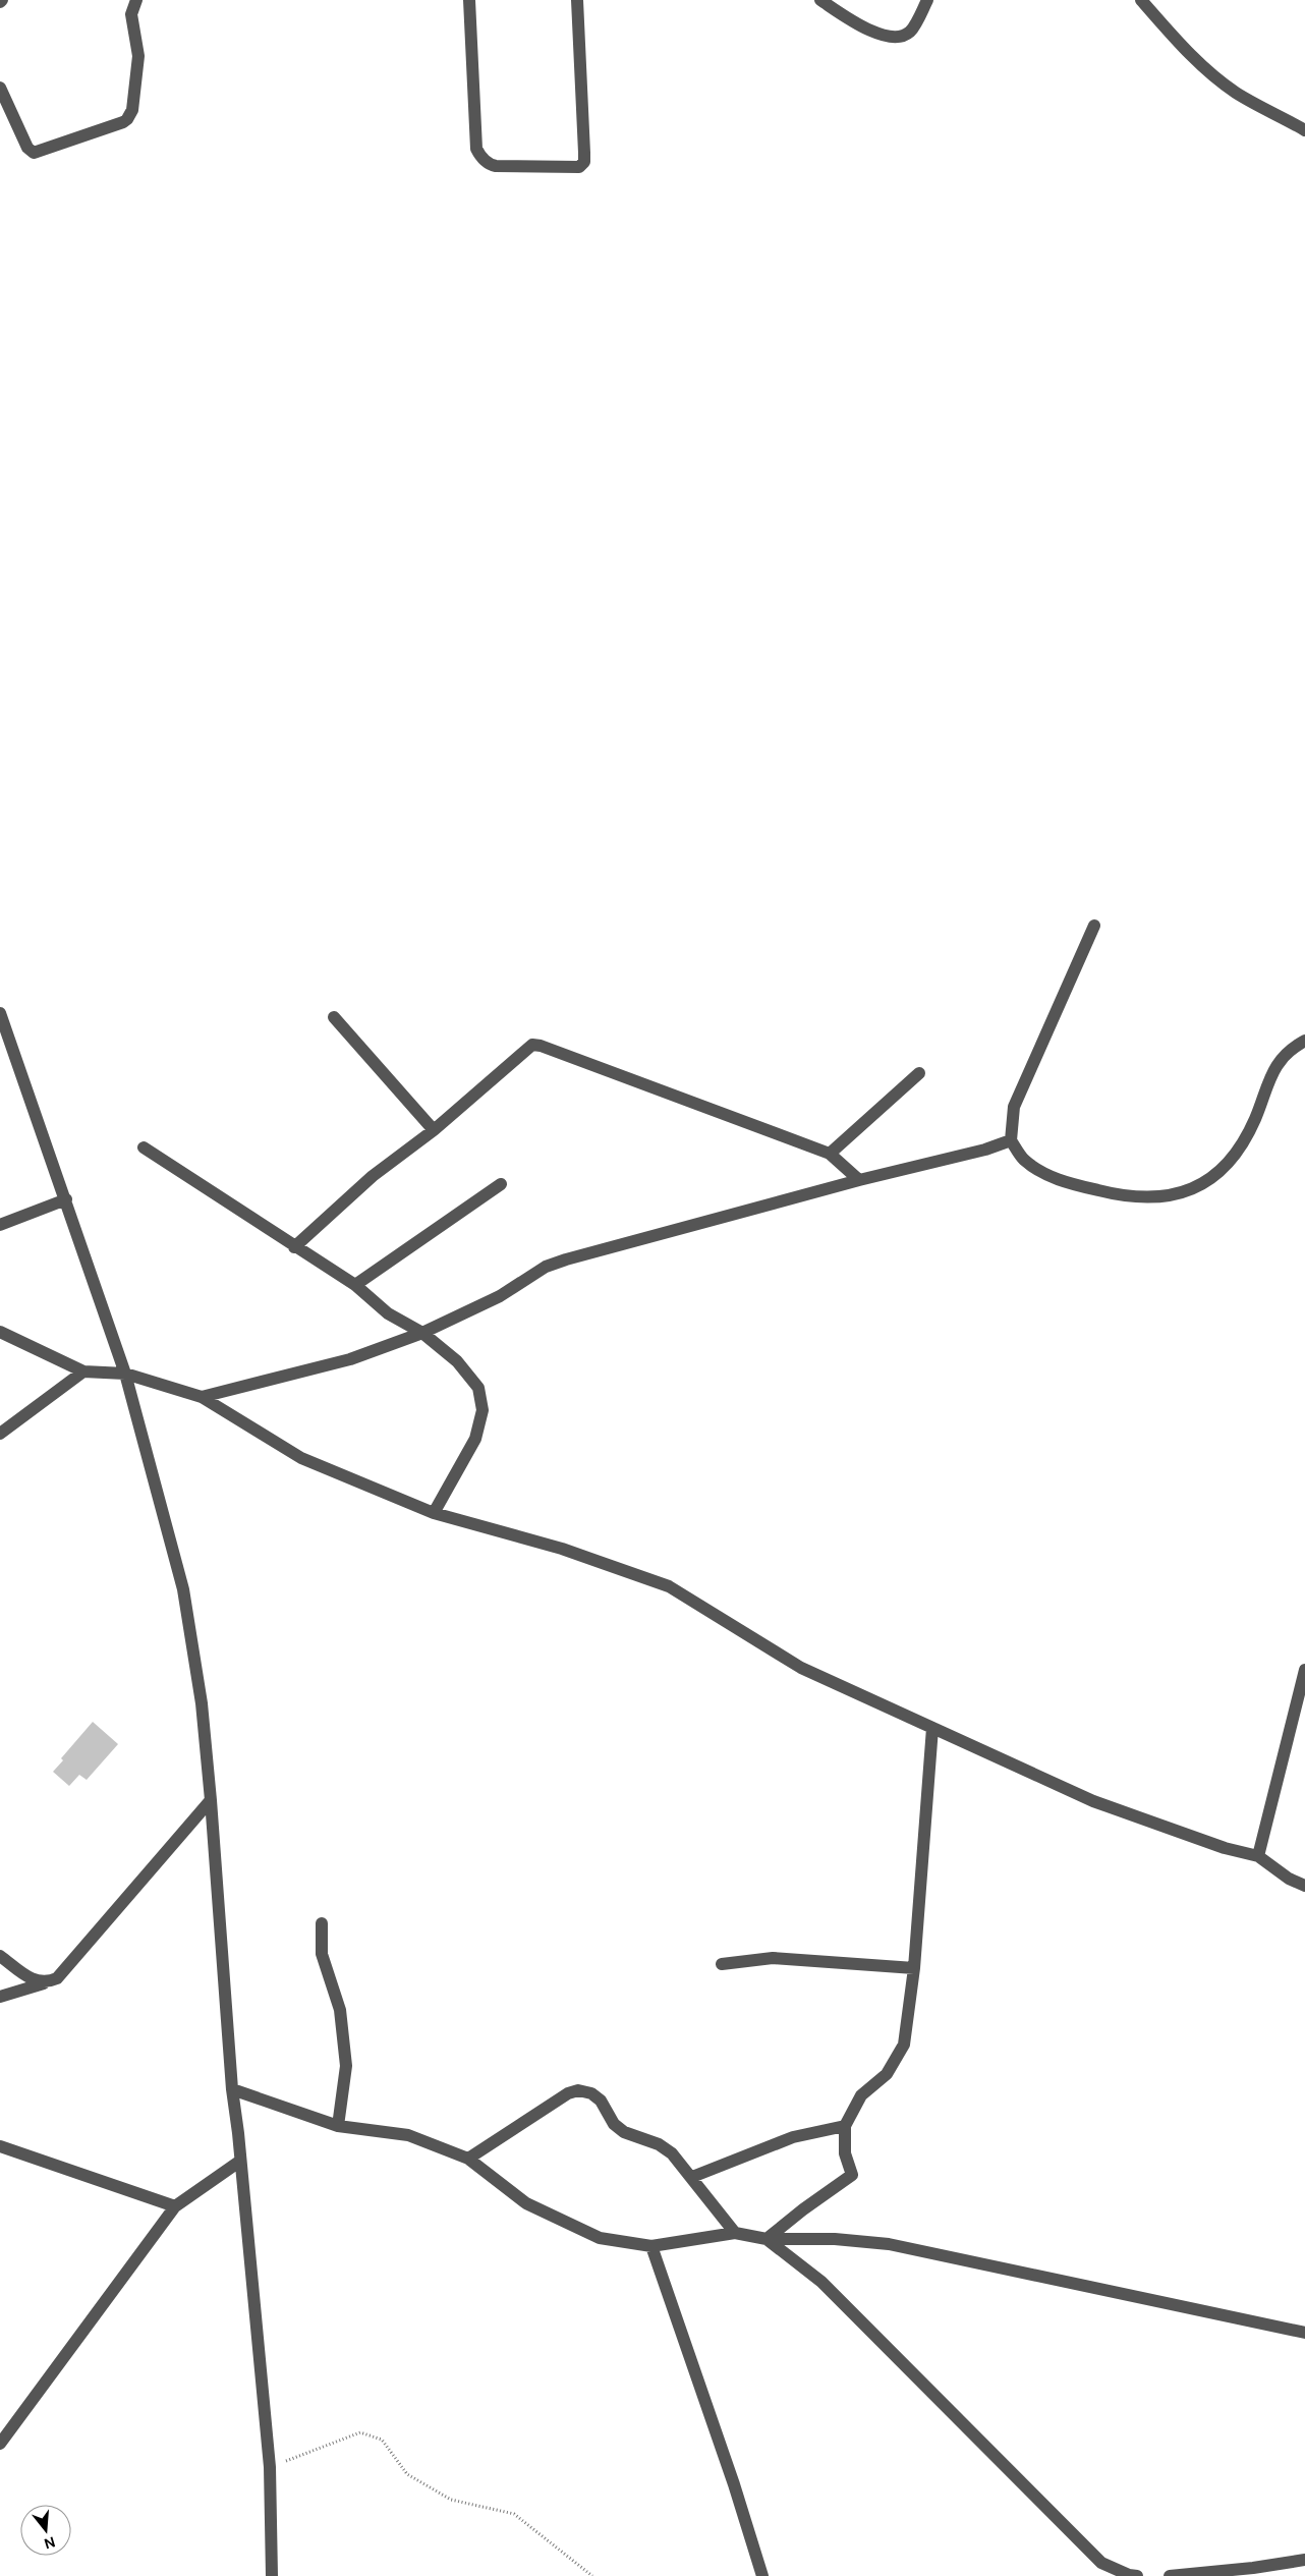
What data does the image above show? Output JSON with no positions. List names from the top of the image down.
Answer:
{
  "north": "bottom"
}
